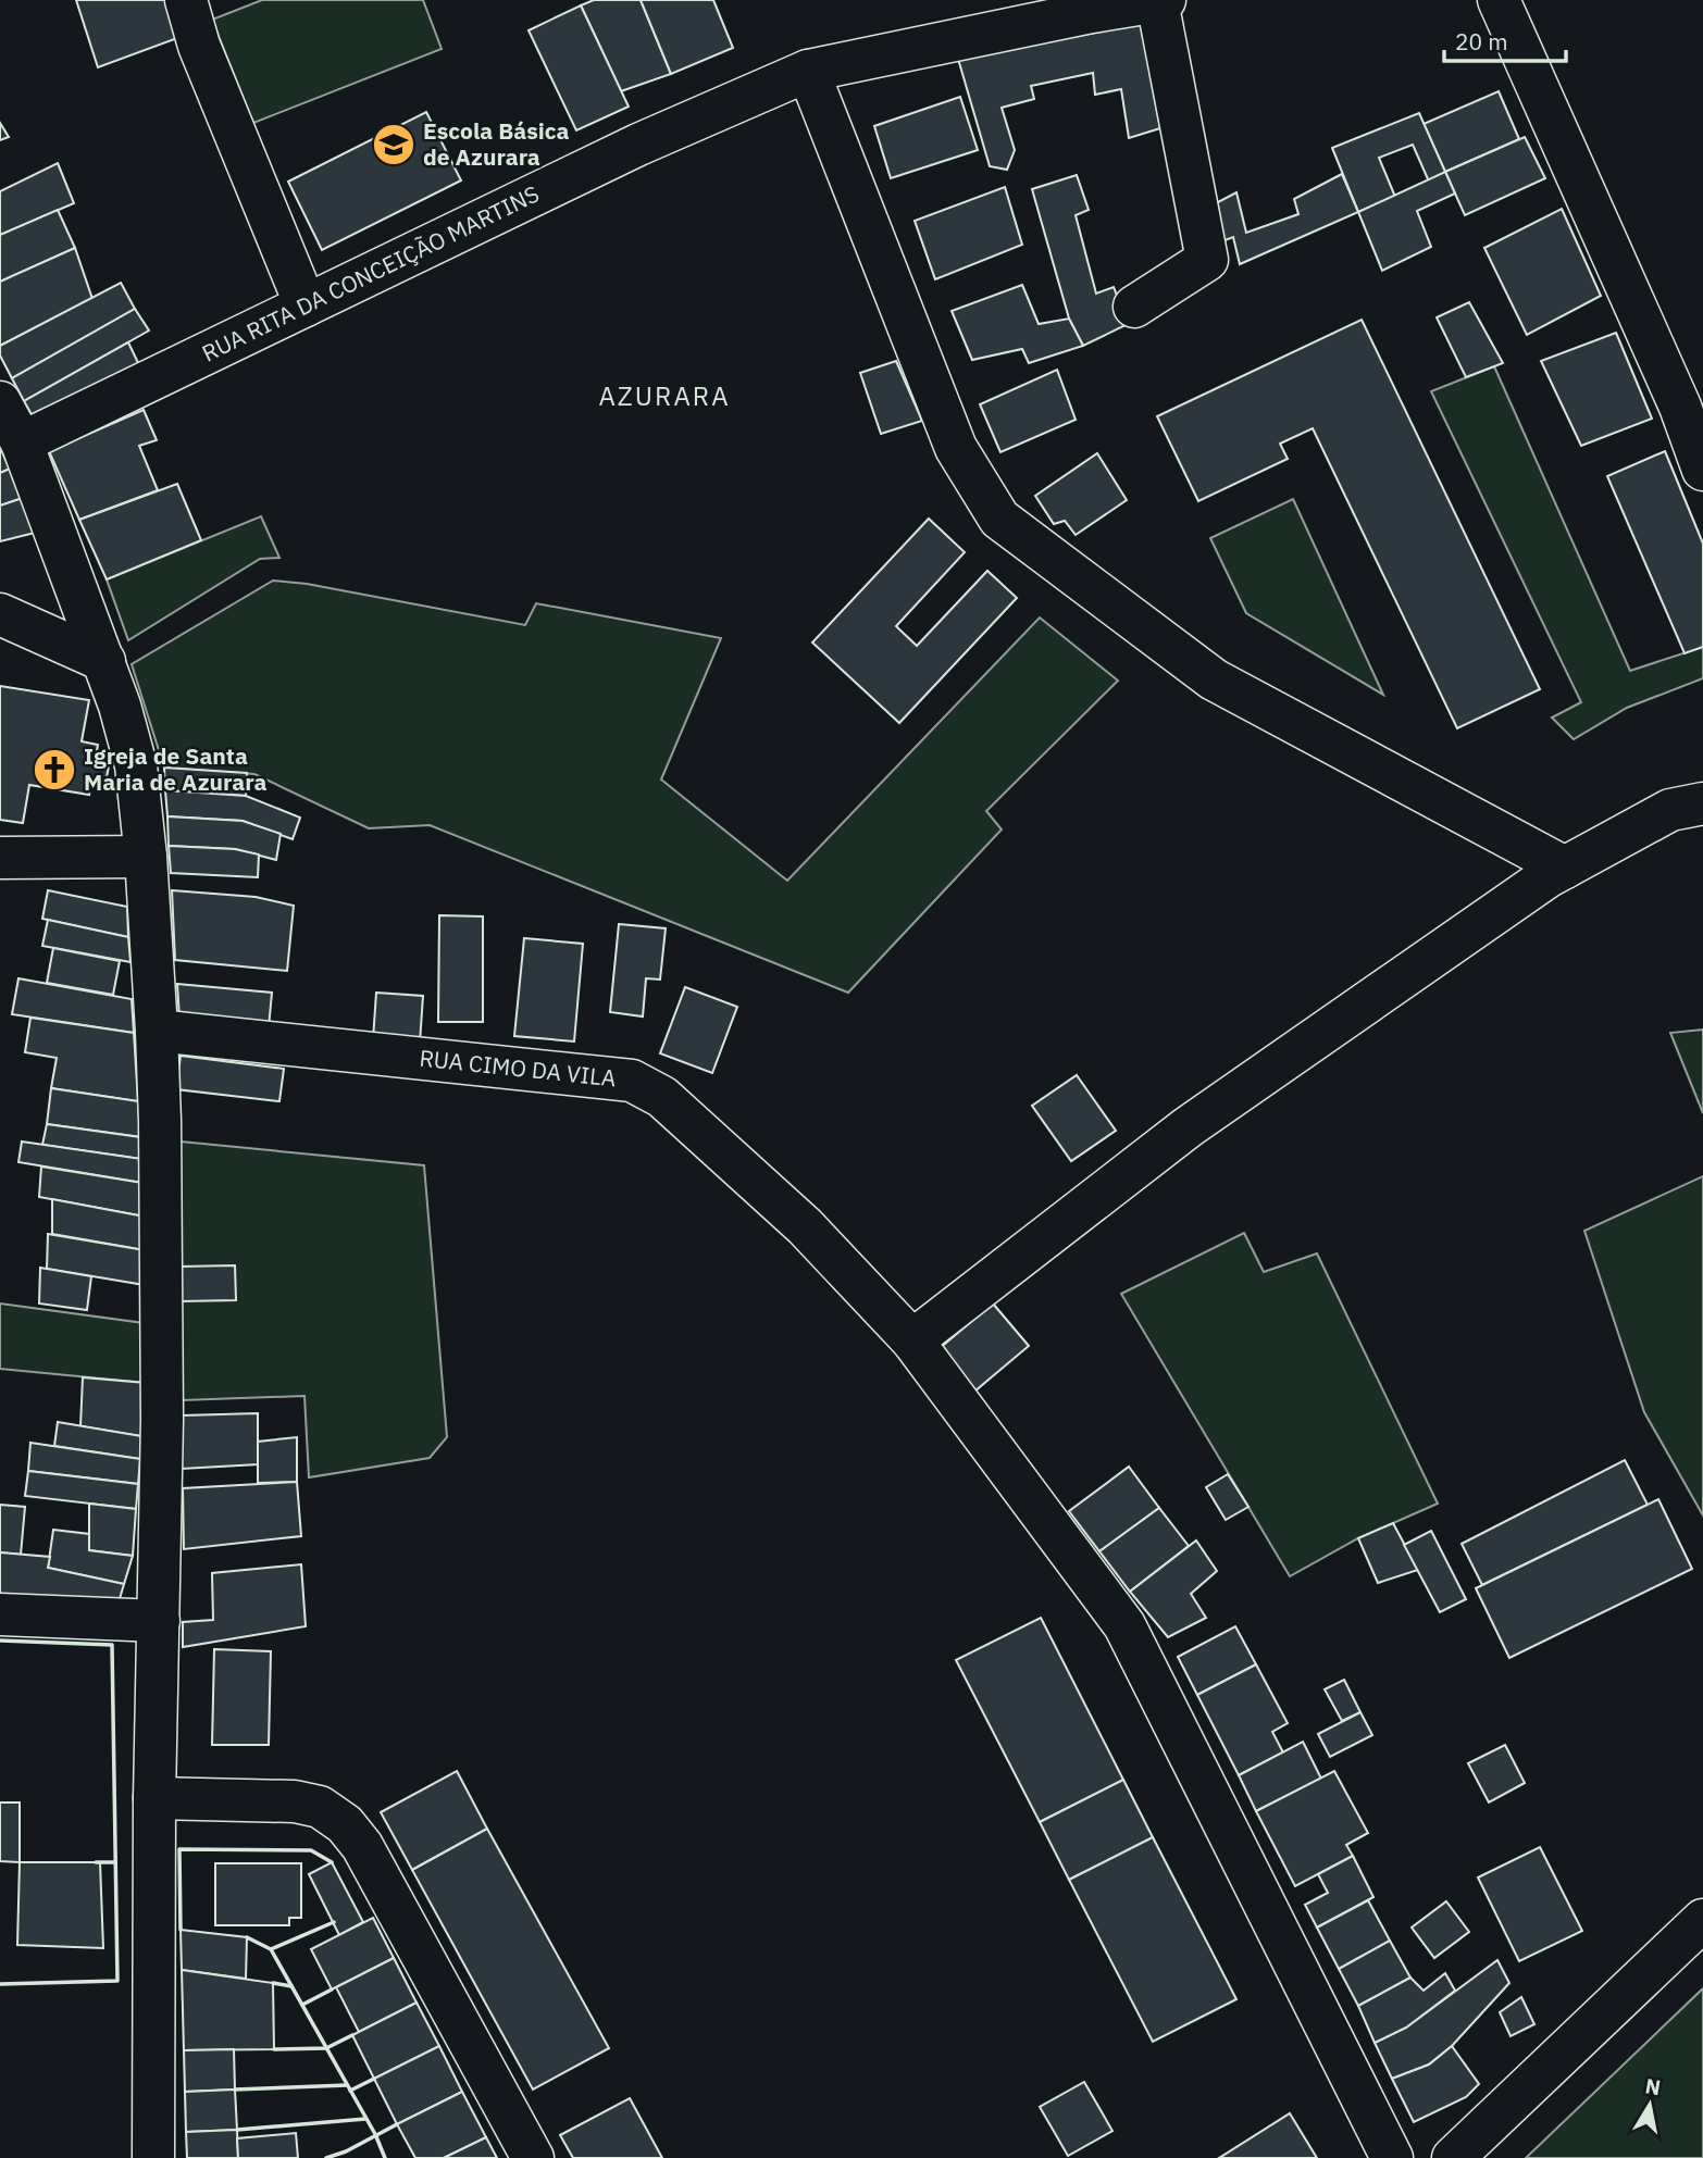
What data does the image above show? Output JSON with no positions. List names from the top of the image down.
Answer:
{
  "streets": {
    "street": ["RUA RITA DA CONCEIÇÃO MARTINS", "RUA CIMO DA VILA"]
  },
  "districts": ["AZURARA"],
  "places": {
    "school or university": ["Escola Básica de Azurara"],
    "church": ["Igreja de Santa Maria de Azurara"]
  },
  "scale_bar": "20 m",
  "north": "top"
}
